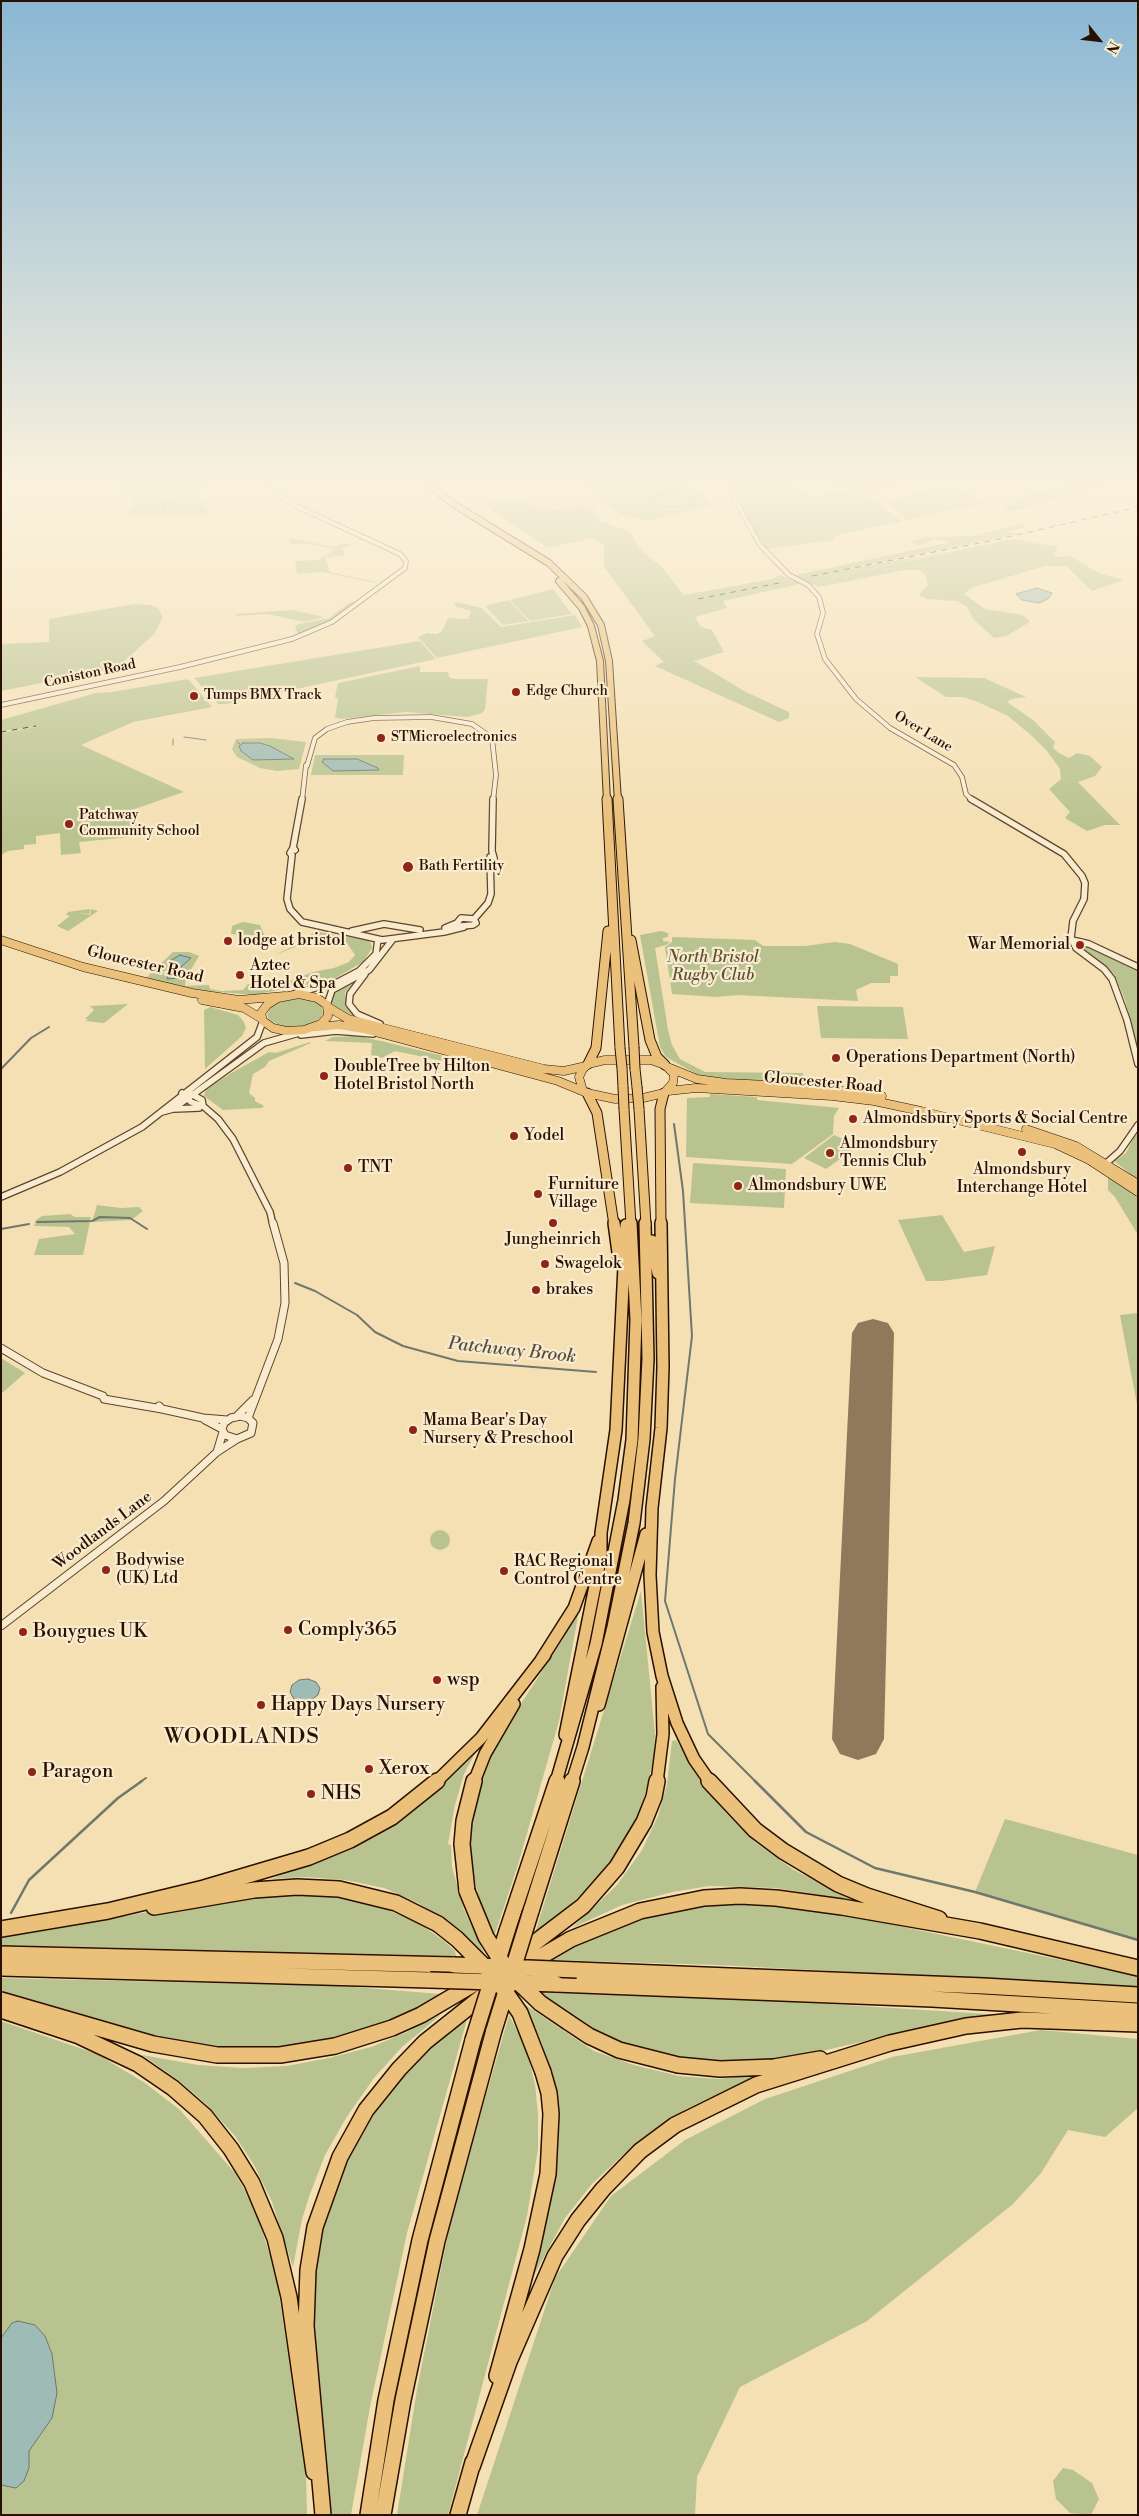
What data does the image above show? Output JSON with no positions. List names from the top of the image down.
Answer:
{
  "streets": {
    "main road": ["Gloucester Road"],
    "street": ["Coniston Road", "Over Lane", "Woodlands Lane"]
  },
  "districts": ["WOODLANDS"],
  "water": ["Patchway Brook"],
  "parks": ["North Bristol Rugby Club"],
  "places": [
    "Edge Church",
    "Tumps BMX Track",
    "STMicroelectronics",
    "Patchway Community School",
    "Bath Fertility",
    "lodge at bristol",
    "War Memorial",
    "Aztec Hotel & Spa",
    "Operations Department (North)",
    "DoubleTree by Hilton Hotel Bristol North",
    "Almondsbury Sports & Social Centre",
    "Yodel",
    "Almondsbury Interchange Hotel",
    "Almondsbury Tennis Club",
    "TNT",
    "Almondsbury UWE",
    "Furniture Village",
    "Jungheinrich",
    "Swagelok",
    "brakes",
    "Mama Bear's Day Nursery & Preschool",
    "Bodywise (UK) Ltd",
    "RAC Regional Control Centre",
    "Comply365",
    "Bouygues UK",
    "wsp",
    "Happy Days Nursery",
    "Xerox",
    "Paragon",
    "NHS"
  ],
  "north": "bottom right"
}
